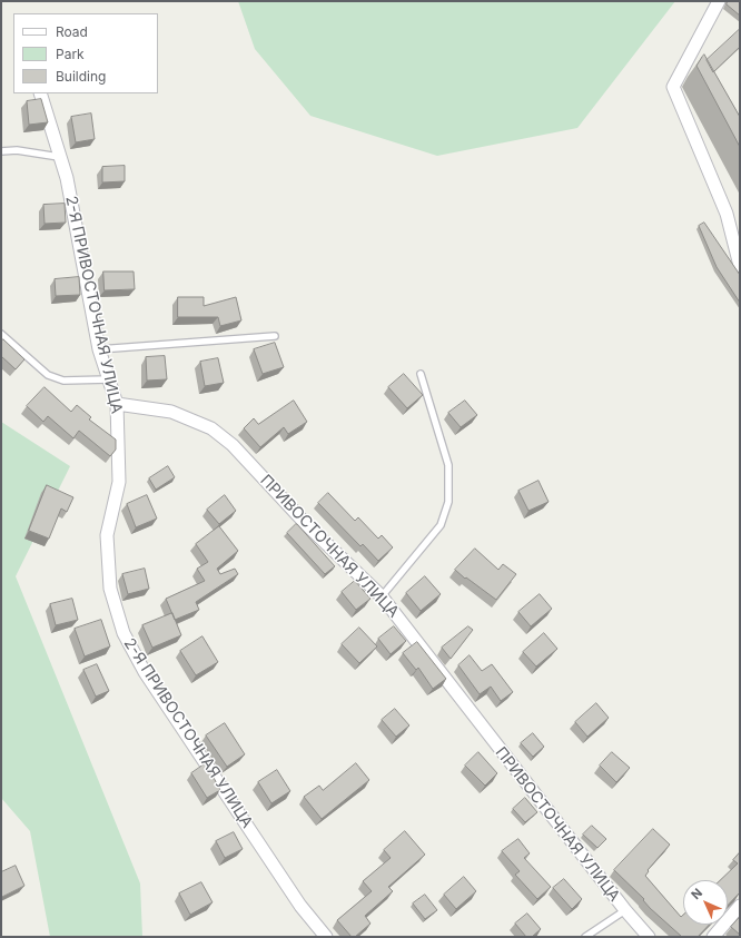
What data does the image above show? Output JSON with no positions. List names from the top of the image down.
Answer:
{
  "streets": {
    "street": ["2-Я ПРИВОСТОЧНАЯ УЛИЦА", "ПРИВОСТОЧНАЯ УЛИЦА"]
  },
  "crossings": [
    ["2-Я ПРИВОСТОЧНАЯ УЛИЦА", "ПРИВОСТОЧНАЯ УЛИЦА"]
  ],
  "legend": ["Road", "Park", "Building"],
  "north": "top left"
}
